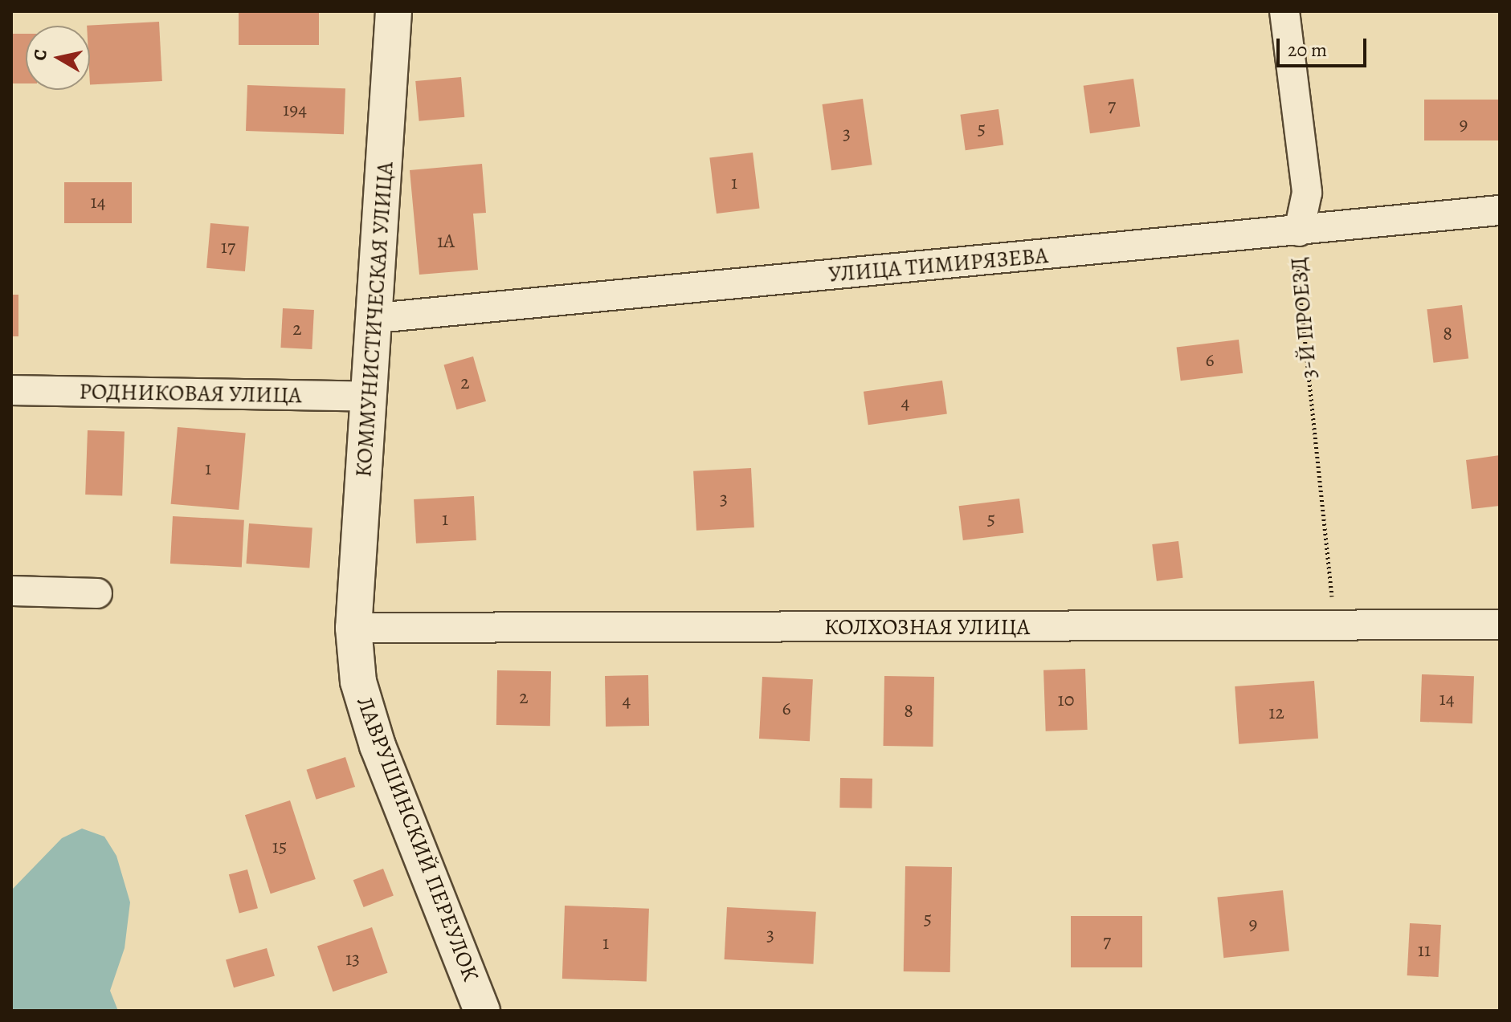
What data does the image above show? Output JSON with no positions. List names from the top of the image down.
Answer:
{
  "streets": {
    "street": [
      "УЛИЦА ТИМИРЯЗЕВА",
      "3-Й ПРОЕЗД",
      "КОММУНИСТИЧЕСКАЯ УЛИЦА",
      "РОДНИКОВАЯ УЛИЦА",
      "КОЛХОЗНАЯ УЛИЦА",
      "ЛАВРУШИНСКИЙ ПЕРЕУЛОК"
    ]
  },
  "crossings": [
    ["УЛИЦА ТИМИРЯЗЕВА", "3-Й ПРОЕЗД"],
    ["УЛИЦА ТИМИРЯЗЕВА", "КОММУНИСТИЧЕСКАЯ УЛИЦА"],
    ["3-Й ПРОЕЗД", "КОЛХОЗНАЯ УЛИЦА"],
    ["КОММУНИСТИЧЕСКАЯ УЛИЦА", "РОДНИКОВАЯ УЛИЦА"],
    ["КОММУНИСТИЧЕСКАЯ УЛИЦА", "КОЛХОЗНАЯ УЛИЦА"],
    ["КОММУНИСТИЧЕСКАЯ УЛИЦА", "ЛАВРУШИНСКИЙ ПЕРЕУЛОК"],
    ["КОЛХОЗНАЯ УЛИЦА", "ЛАВРУШИНСКИЙ ПЕРЕУЛОК"]
  ],
  "house_numbers": [
    "7",
    "194",
    "9",
    "5",
    "3",
    "1",
    "14",
    "1А",
    "17",
    "2",
    "8",
    "6",
    "2",
    "4",
    "1",
    "3",
    "1",
    "5",
    "2",
    "14",
    "10",
    "4",
    "6",
    "8",
    "12",
    "15",
    "5",
    "9",
    "3",
    "7",
    "1",
    "11",
    "13"
  ],
  "scale_bar": "20 m",
  "north": "left"
}
